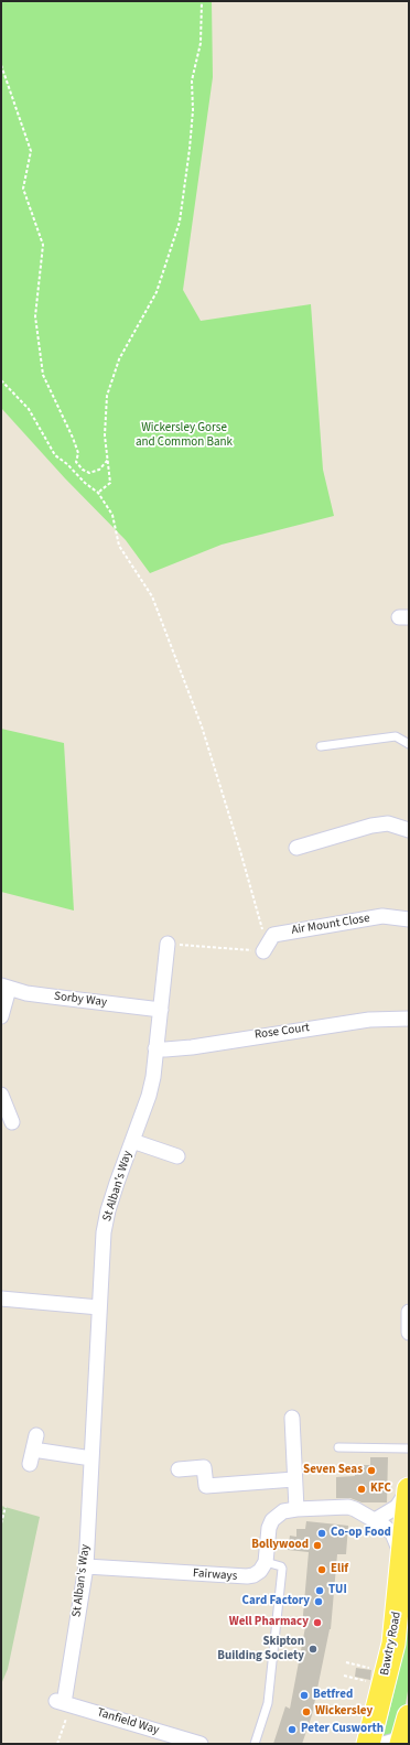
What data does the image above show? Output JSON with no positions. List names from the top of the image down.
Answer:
{
  "streets": {
    "main road": ["Bawtry Road"],
    "street": [
      "Air Mount Close",
      "Sorby Way",
      "Rose Court",
      "St Alban's Way",
      "Fairways",
      "Tanfield Way"
    ]
  },
  "crossings": [
    ["Sorby Way", "St Alban's Way"],
    ["Rose Court", "St Alban's Way"],
    ["St Alban's Way", "Fairways"],
    ["St Alban's Way", "Tanfield Way"]
  ],
  "parks": ["Wickersley Gorse and Common Bank"],
  "places": [
    "Seven Seas",
    "KFC",
    "Co-op Food",
    "Bollywood",
    "Elif",
    "TUI",
    "Card Factory",
    "Well Pharmacy",
    "Skipton Building Society",
    "Betfred",
    "Wickersley",
    "Peter Cusworth"
  ]
}
